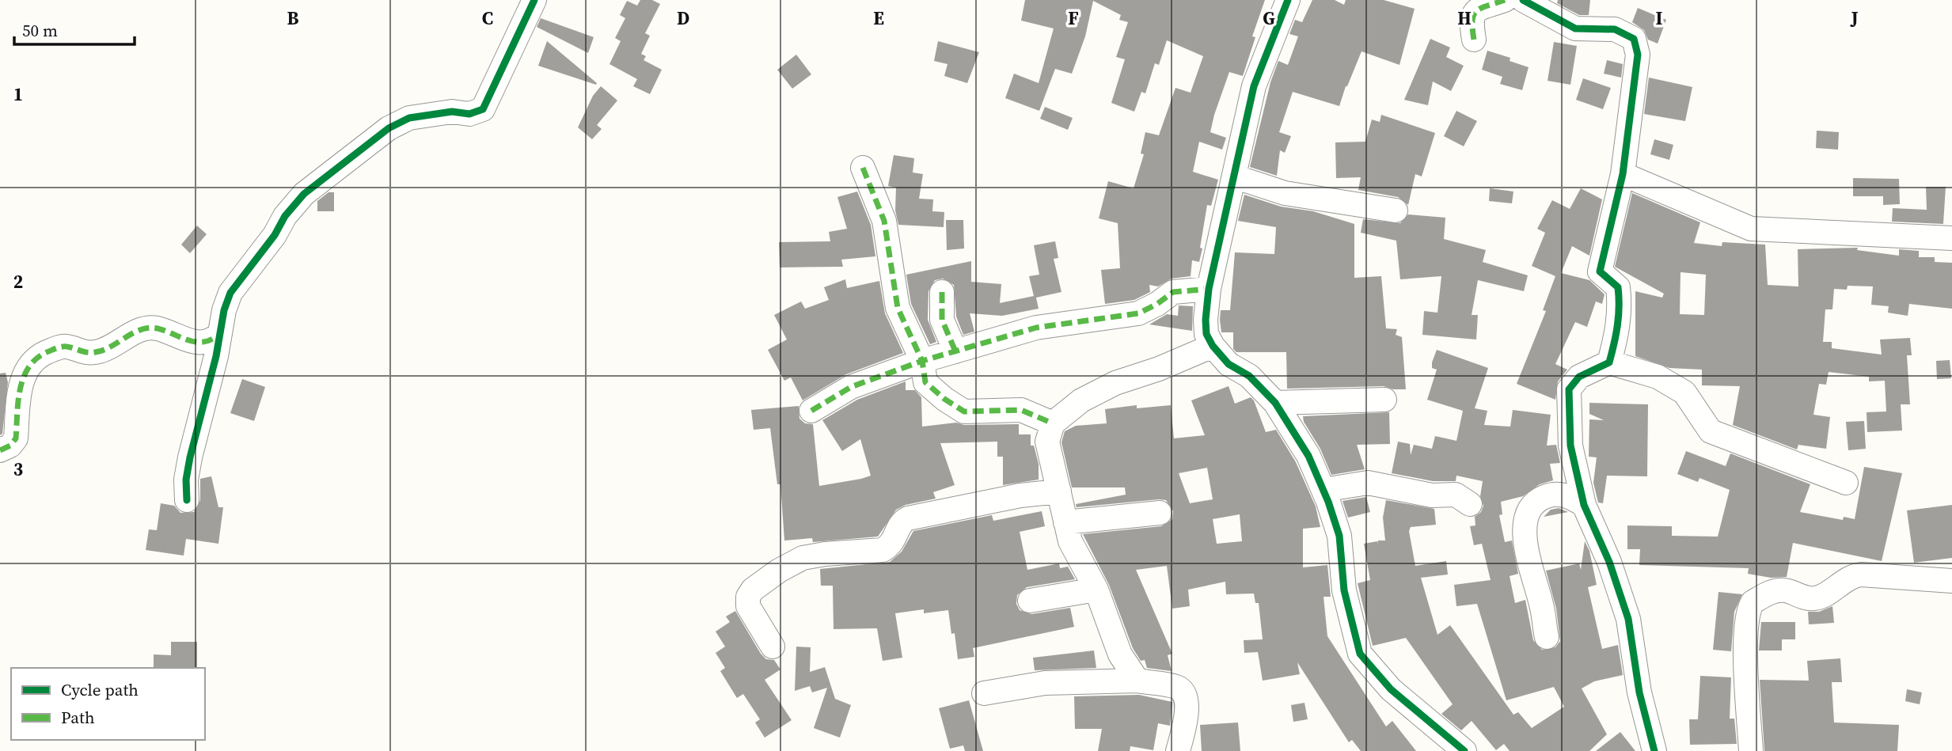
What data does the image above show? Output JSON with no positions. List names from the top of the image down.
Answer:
{
  "legend": ["Cycle path", "Path"],
  "scale_bar": "50 m",
  "grid": {
    "columns": [
      "B",
      "C",
      "D",
      "E",
      "F",
      "G",
      "H",
      "I",
      "J"
    ],
    "rows": ["1", "2", "3"]
  }
}
